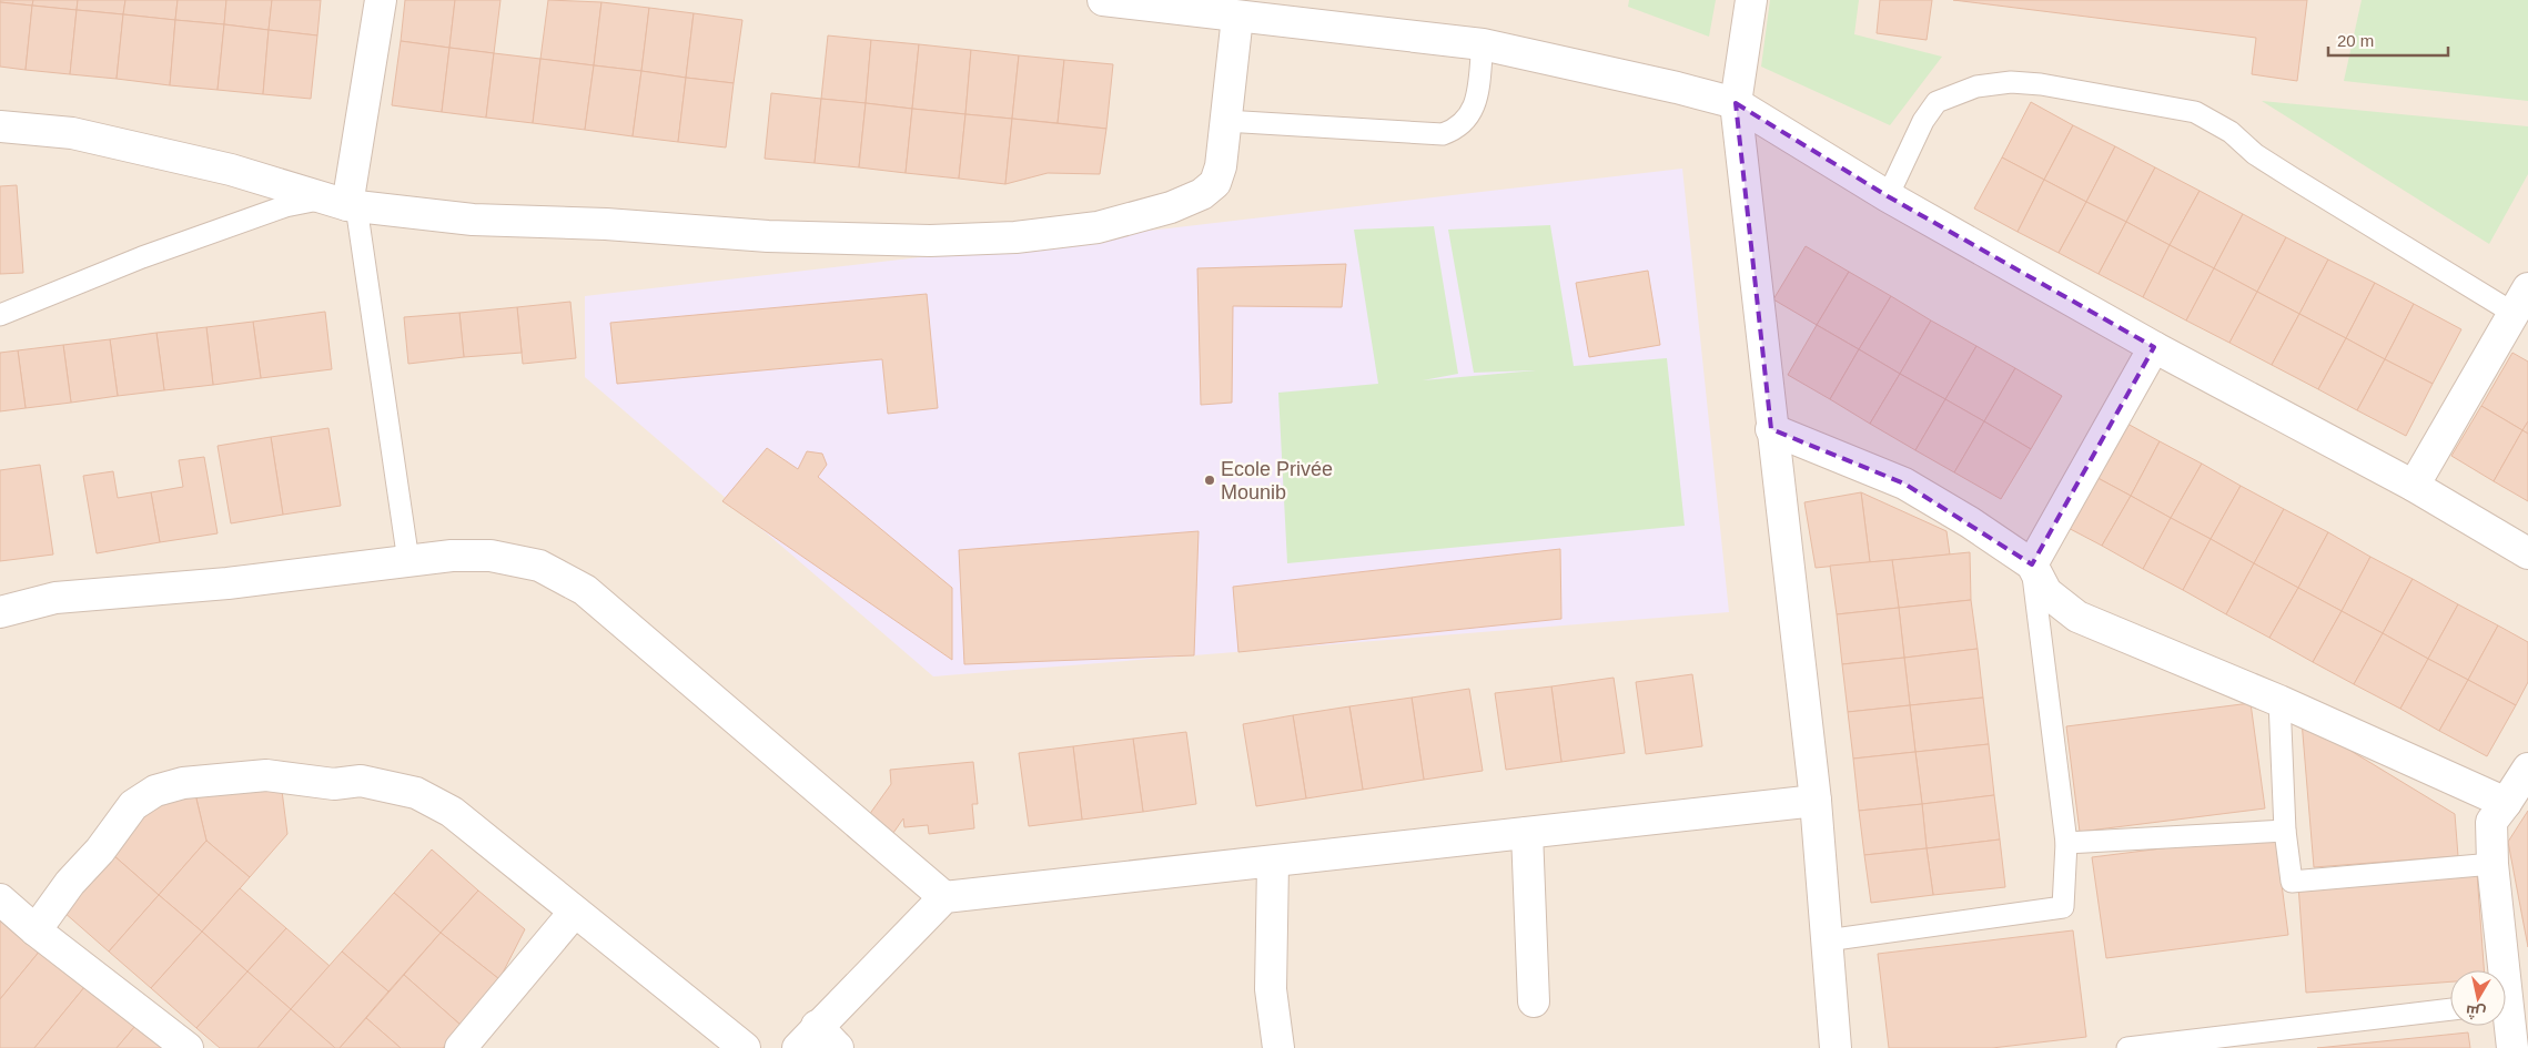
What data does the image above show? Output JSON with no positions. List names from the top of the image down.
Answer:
{
  "places": ["Ecole Privée Mounib"],
  "scale_bar": "20 m",
  "north": "bottom"
}
